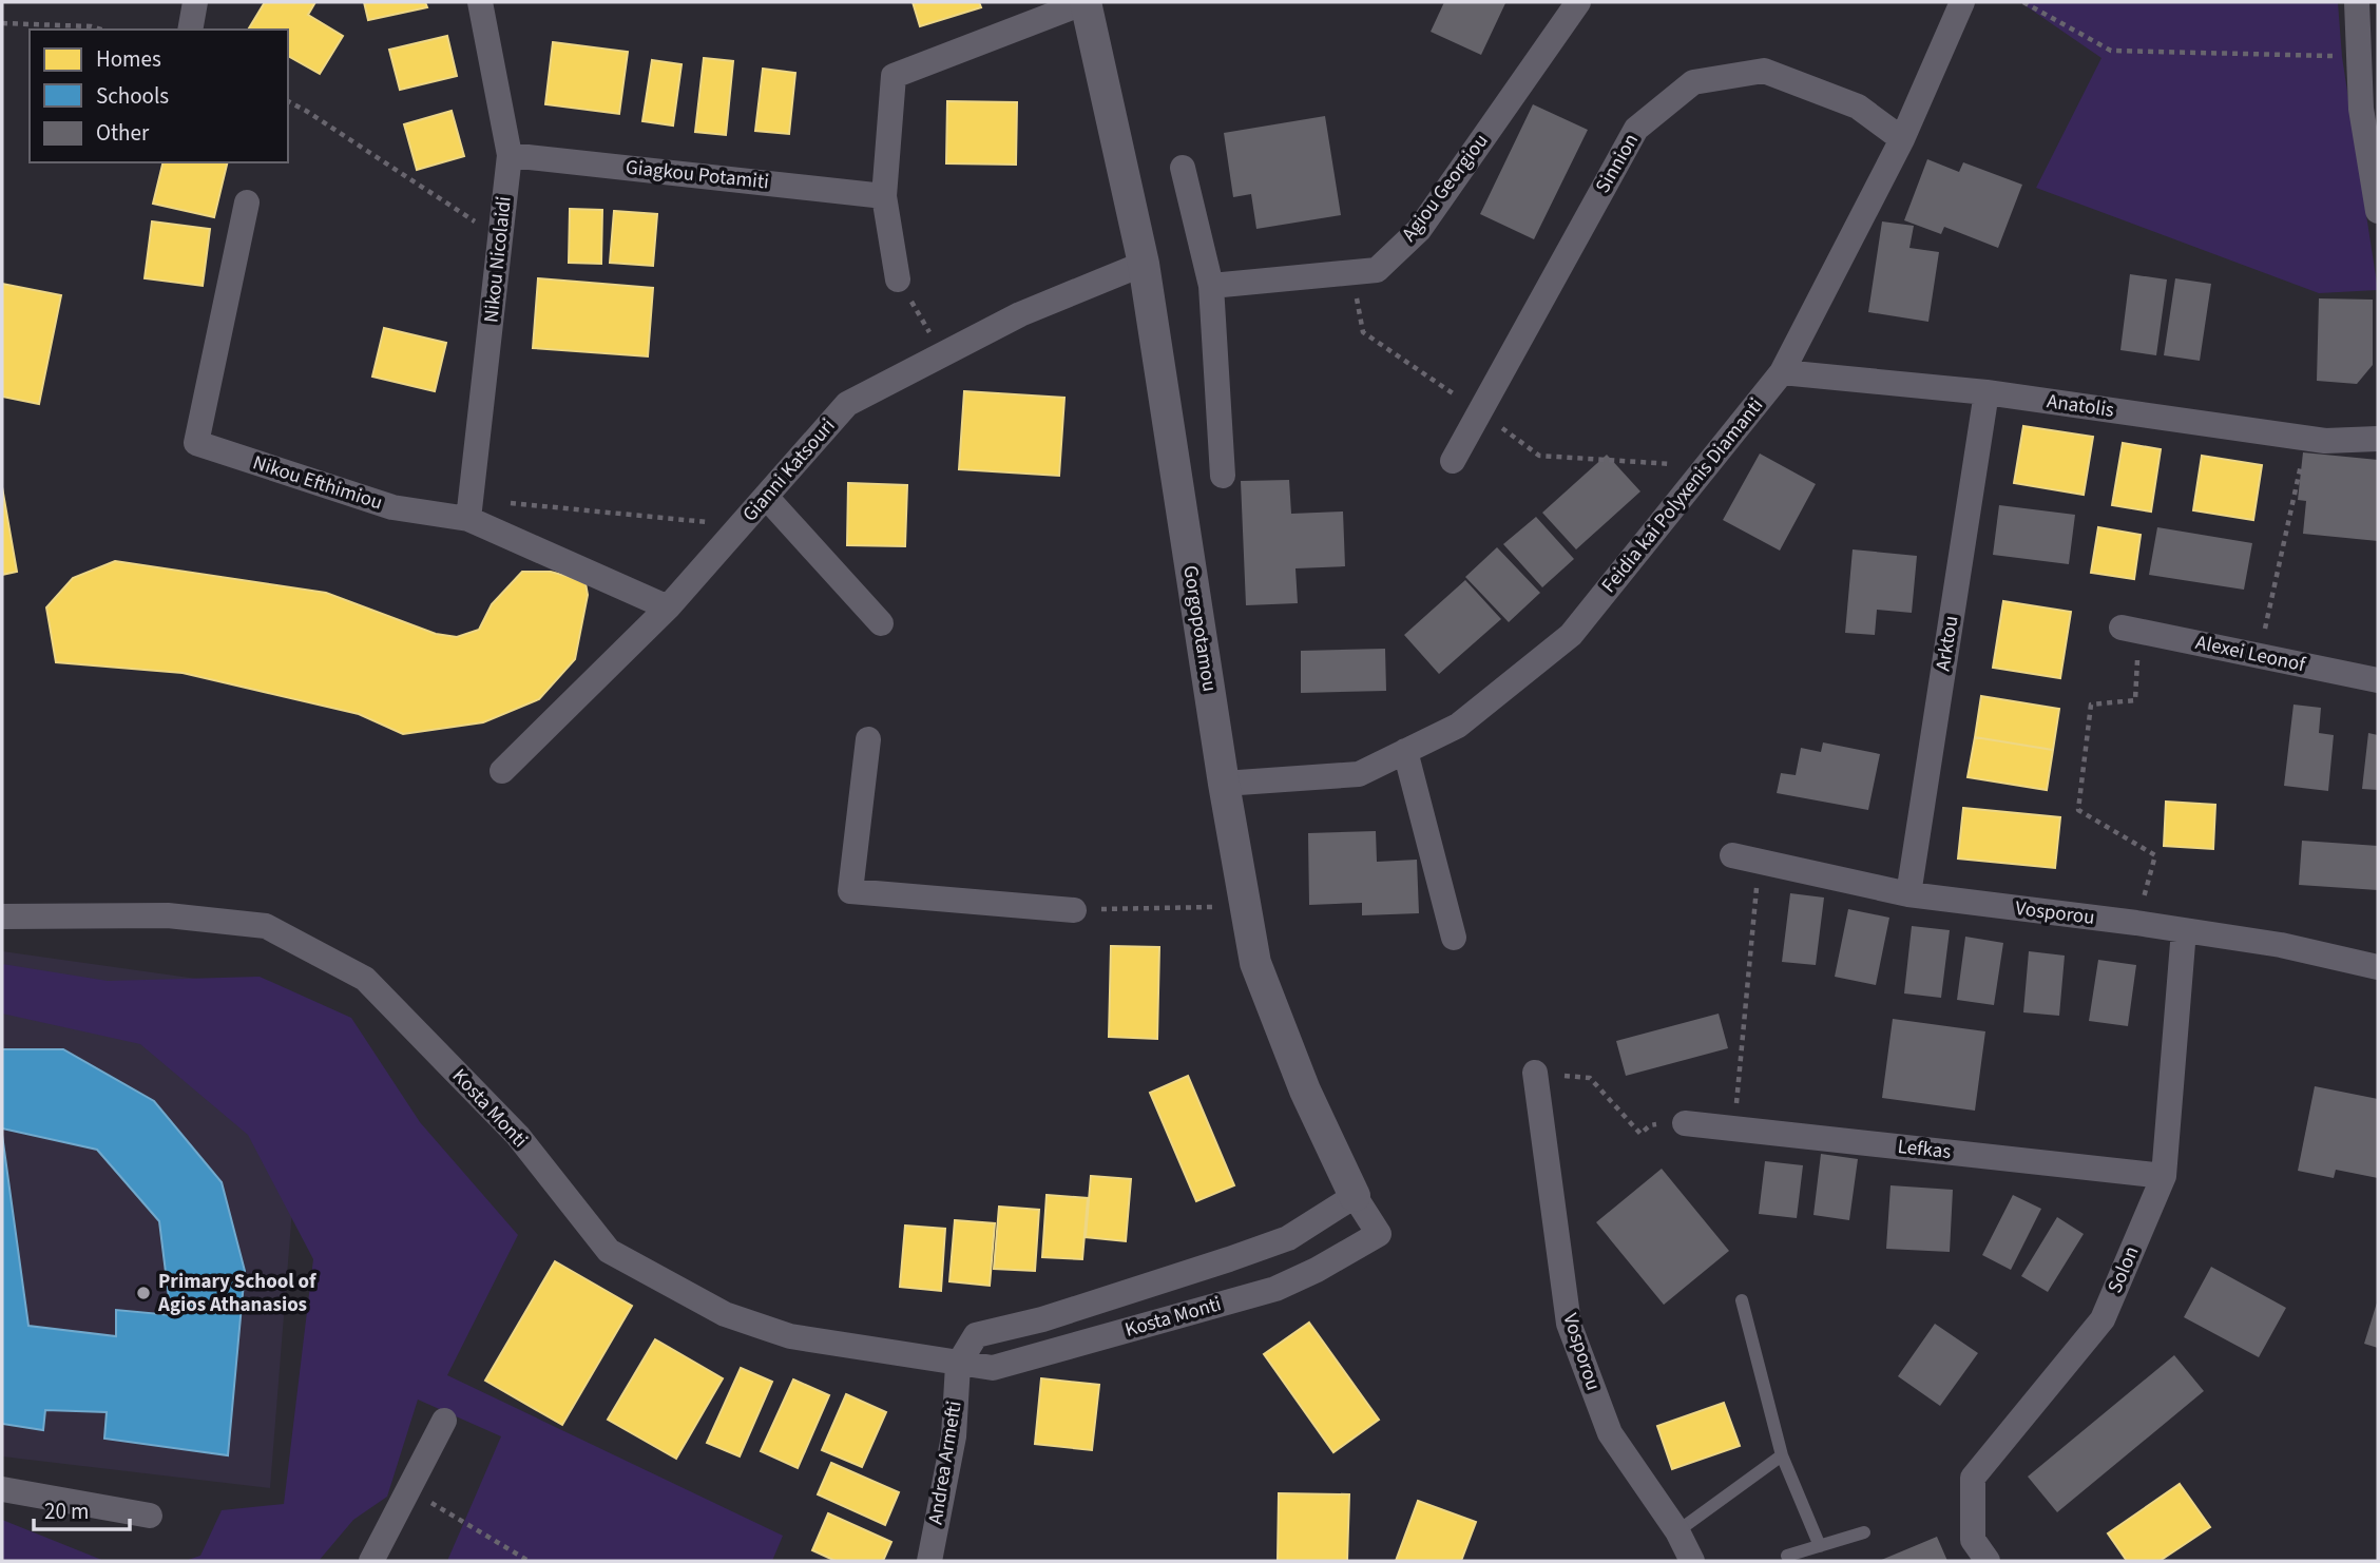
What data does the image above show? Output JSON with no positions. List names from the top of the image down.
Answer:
{
  "streets": {
    "street": [
      "Sinnion",
      "Giagkou Potamiti",
      "Agiou Georgiou",
      "Nikou Nicolaidi",
      "Anatolis",
      "Gianni Katsouri",
      "Nikou Efthimiou",
      "Feidia kai Polyxenis Diamanti",
      "Gorgopotamou",
      "Arktou",
      "Alexei Leonof",
      "Vosporou",
      "Kosta Monti",
      "Lefkas",
      "Solon",
      "Andrea Armefti"
    ]
  },
  "crossings": [
    ["Sinnion", "Feidia kai Polyxenis Diamanti"],
    ["Giagkou Potamiti", "Nikou Nicolaidi"],
    ["Nikou Nicolaidi", "Nikou Efthimiou"],
    ["Anatolis", "Feidia kai Polyxenis Diamanti"],
    ["Anatolis", "Arktou"],
    ["Gianni Katsouri", "Nikou Efthimiou"],
    ["Gianni Katsouri", "Gorgopotamou"],
    ["Feidia kai Polyxenis Diamanti", "Gorgopotamou"],
    ["Gorgopotamou", "Kosta Monti"],
    ["Arktou", "Vosporou"],
    ["Vosporou", "Solon"],
    ["Kosta Monti", "Andrea Armefti"],
    ["Lefkas", "Solon"]
  ],
  "places": ["Primary School of Agios Athanasios"],
  "legend": ["Homes", "Schools", "Other"],
  "scale_bar": "20 m"
}
